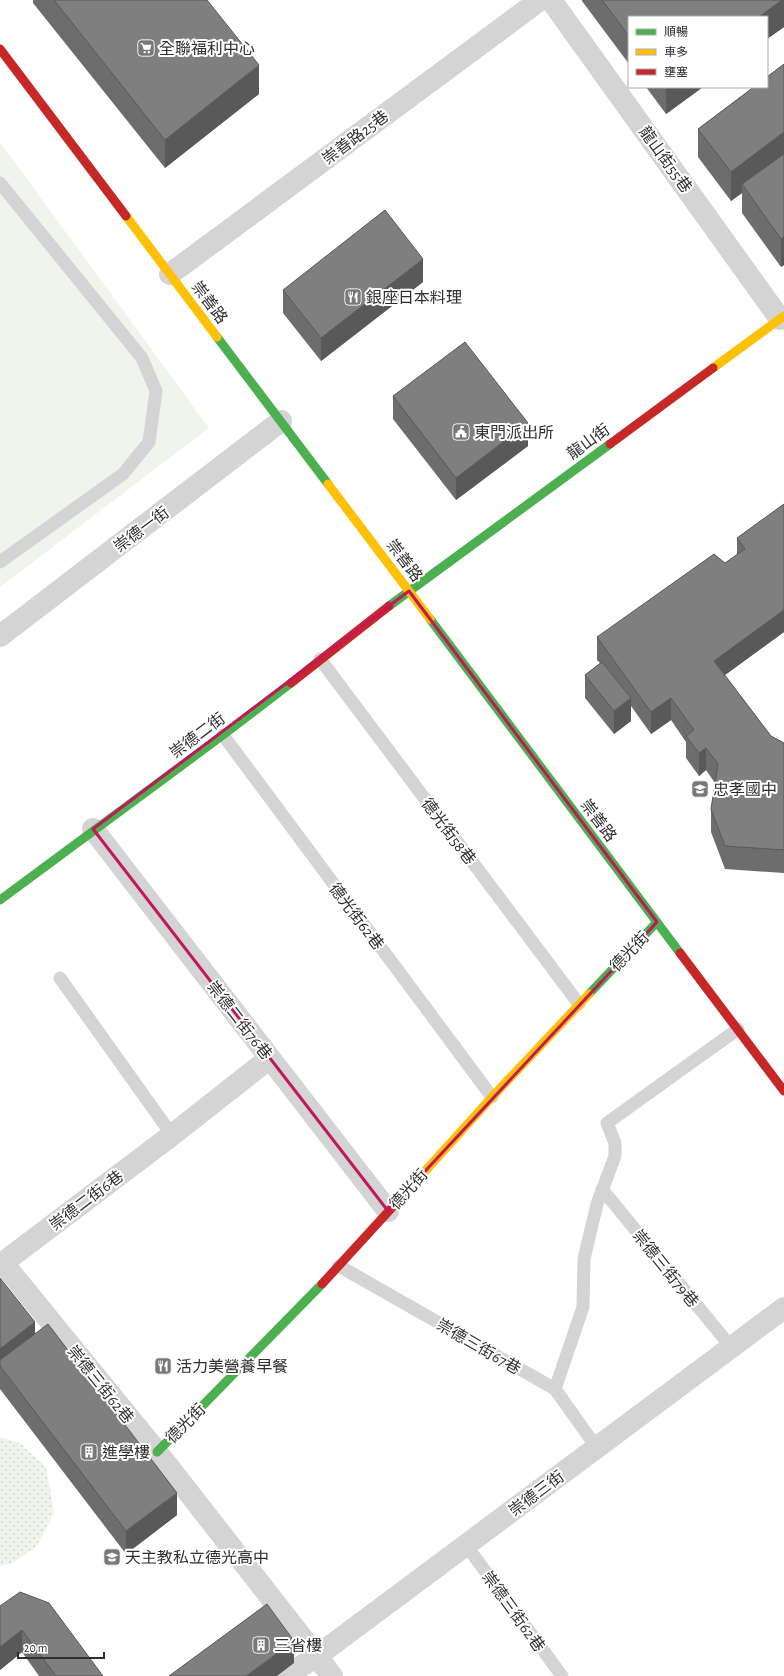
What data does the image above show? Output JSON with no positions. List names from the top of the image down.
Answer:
{
  "streets": {
    "street": [
      "崇善路25巷",
      "龍山街55巷",
      "崇善路",
      "龍山街",
      "崇德一街",
      "崇德二街",
      "德光街",
      "崇德二街76巷",
      "崇德二街6巷",
      "崇德三街62巷",
      "崇德三街"
    ],
    "lane": [
      "德光街58巷",
      "德光街62巷",
      "崇德三街79巷",
      "崇德三街67巷"
    ]
  },
  "crossings": [
    ["崇善路25巷", "崇善路"],
    ["龍山街55巷", "龍山街"],
    ["崇善路", "龍山街"],
    ["崇善路", "崇德一街"],
    ["崇善路", "崇德二街"],
    ["崇善路", "德光街"],
    ["龍山街", "崇德二街"],
    ["崇德二街", "德光街58巷"],
    ["崇德二街", "德光街62巷"],
    ["崇德二街", "崇德二街76巷"],
    ["德光街58巷", "德光街"],
    ["德光街62巷", "德光街"],
    ["德光街", "崇德二街76巷"],
    ["德光街", "崇德三街67巷"],
    ["德光街", "崇德三街62巷"],
    ["崇德二街76巷", "崇德二街6巷"],
    ["崇德二街6巷", "崇德三街62巷"],
    ["崇德三街79巷", "崇德三街"],
    ["崇德三街67巷", "崇德三街"],
    ["崇德三街62巷", "崇德三街"]
  ],
  "places": {
    "supermarket": ["全聯福利中心"],
    "restaurant": ["銀座日本料理", "活力美營養早餐"],
    "public building": ["東門派出所"],
    "school or university": ["忠孝國中", "天主教私立德光高中"],
    "building": ["進學樓", "三省樓"]
  },
  "legend": ["順暢", "車多", "壅塞"],
  "scale_bar": "20 m"
}
